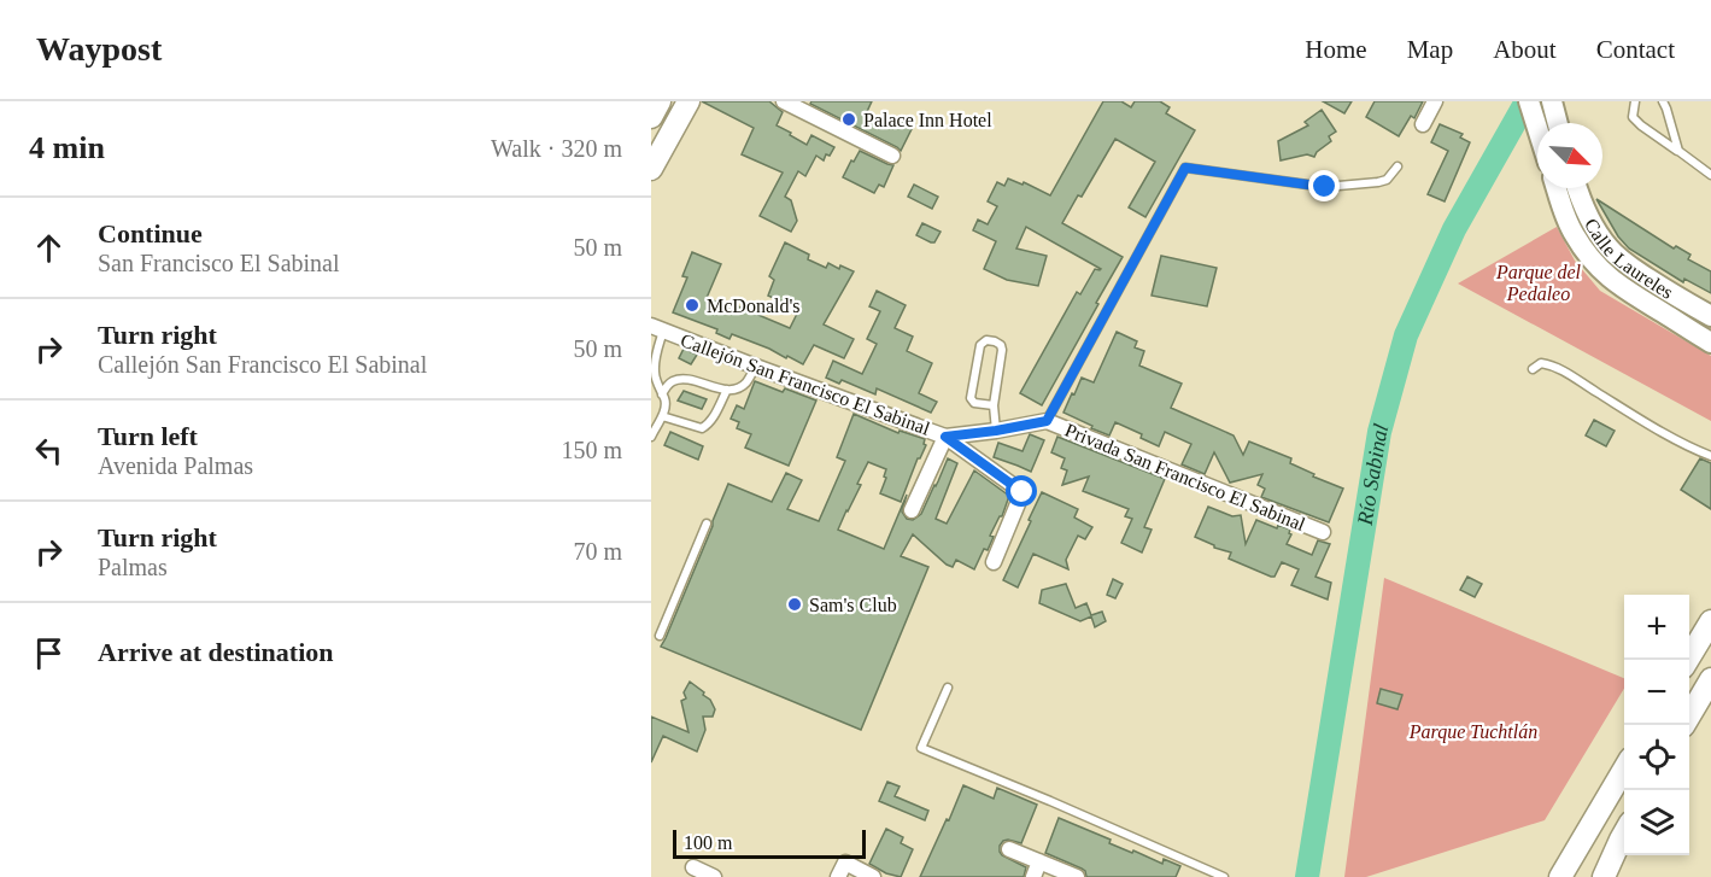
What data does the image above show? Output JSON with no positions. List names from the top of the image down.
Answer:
{
  "streets": {
    "street": ["Calle Laureles", "Callejón San Francisco El Sabinal", "Privada San Francisco El Sabinal"]
  },
  "crossings": [
    ["Callejón San Francisco El Sabinal", "Privada San Francisco El Sabinal"]
  ],
  "water": ["Río Sabinal"],
  "parks": ["Parque del Pedaleo", "Parque Tuchtlán"],
  "places": ["Palace Inn Hotel", "McDonald's", "Sam's Club"],
  "scale_bar": "100 m",
  "north": "bottom right",
  "page": {
    "header": "Waypost",
    "nav": [
      "Home",
      "Map",
      "About",
      "Contact"
    ],
    "heading": ["4 min", "Walk · 320 m"],
    "list": [
      ["Continue", "San Francisco El Sabinal", "50 m"],
      ["Turn right", "Callejón San Francisco El Sabinal", "50 m"],
      ["Turn left", "Avenida Palmas", "150 m"],
      ["Turn right", "Palmas", "70 m"],
      "Arrive at destination"
    ],
    "map_buttons": ["+", "−"],
    "scale": "100 m"
  }
}
